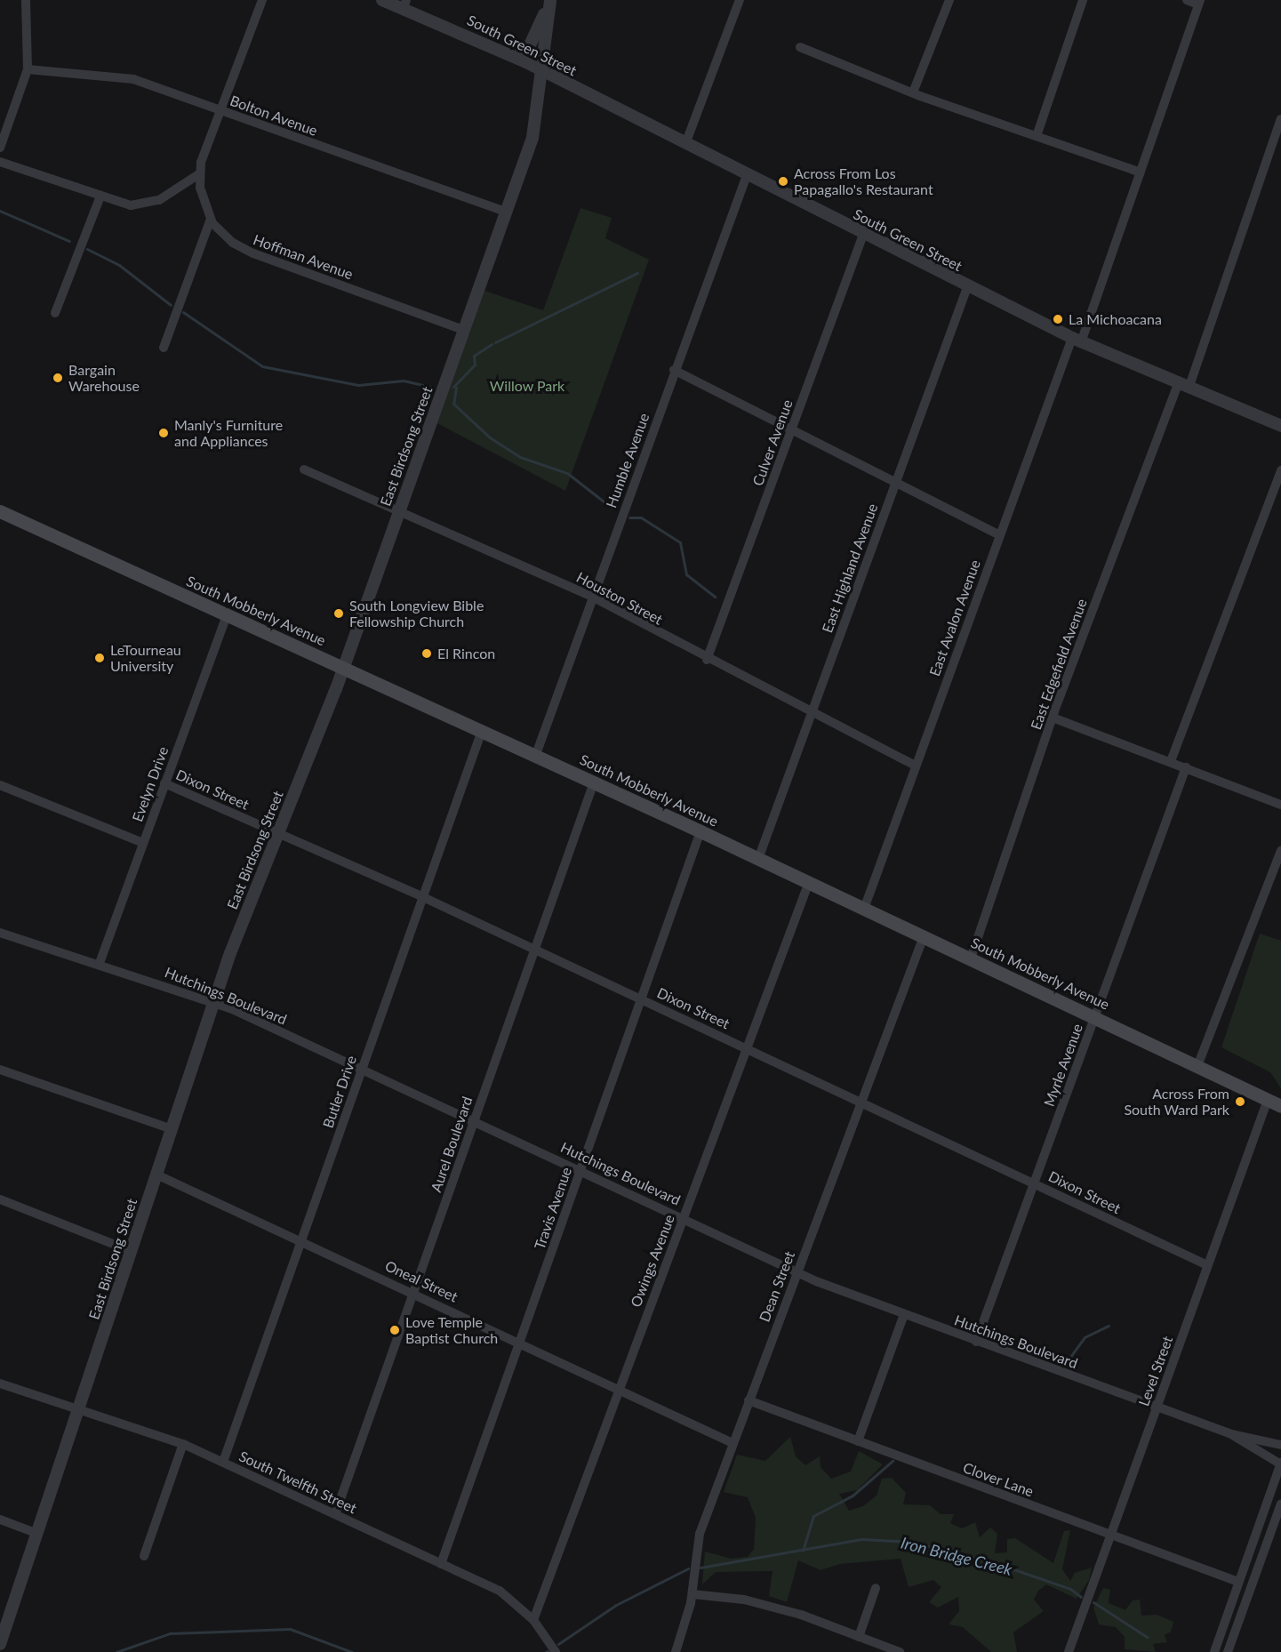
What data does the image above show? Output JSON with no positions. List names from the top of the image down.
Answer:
{
  "streets": {
    "main road": ["South Mobberly Avenue"],
    "street": [
      "South Green Street",
      "Bolton Avenue",
      "Hoffman Avenue",
      "Culver Avenue",
      "East Birdsong Street",
      "Humble Avenue",
      "East Highland Avenue",
      "Houston Street",
      "East Avalon Avenue",
      "East Edgefield Avenue",
      "Evelyn Drive",
      "Dixon Street",
      "Hutchings Boulevard",
      "Myrle Avenue",
      "Butler Drive",
      "Aurel Boulevard",
      "Travis Avenue",
      "Owings Avenue",
      "Oneal Street",
      "Dean Street",
      "Level Street",
      "Clover Lane",
      "South Twelfth Street"
    ]
  },
  "crossings": [
    ["South Green Street", "Culver Avenue"],
    ["South Green Street", "East Birdsong Street"],
    ["South Green Street", "Humble Avenue"],
    ["South Green Street", "East Highland Avenue"],
    ["South Green Street", "East Avalon Avenue"],
    ["South Green Street", "East Edgefield Avenue"],
    ["Bolton Avenue", "East Birdsong Street"],
    ["Hoffman Avenue", "East Birdsong Street"],
    ["Culver Avenue", "Houston Street"],
    ["East Birdsong Street", "Houston Street"],
    ["East Birdsong Street", "South Mobberly Avenue"],
    ["East Birdsong Street", "Dixon Street"],
    ["East Birdsong Street", "Hutchings Boulevard"],
    ["East Birdsong Street", "Oneal Street"],
    ["East Birdsong Street", "South Twelfth Street"],
    ["Humble Avenue", "Houston Street"],
    ["Humble Avenue", "South Mobberly Avenue"],
    ["East Highland Avenue", "Houston Street"],
    ["East Highland Avenue", "South Mobberly Avenue"],
    ["Houston Street", "East Avalon Avenue"],
    ["South Mobberly Avenue", "East Avalon Avenue"],
    ["South Mobberly Avenue", "East Edgefield Avenue"],
    ["South Mobberly Avenue", "Evelyn Drive"],
    ["South Mobberly Avenue", "Myrle Avenue"],
    ["South Mobberly Avenue", "Butler Drive"],
    ["South Mobberly Avenue", "Aurel Boulevard"],
    ["South Mobberly Avenue", "Travis Avenue"],
    ["South Mobberly Avenue", "Owings Avenue"],
    ["South Mobberly Avenue", "Dean Street"],
    ["South Mobberly Avenue", "Level Street"],
    ["Evelyn Drive", "Dixon Street"],
    ["Evelyn Drive", "Hutchings Boulevard"],
    ["Dixon Street", "Myrle Avenue"],
    ["Dixon Street", "Butler Drive"],
    ["Dixon Street", "Aurel Boulevard"],
    ["Dixon Street", "Travis Avenue"],
    ["Dixon Street", "Owings Avenue"],
    ["Dixon Street", "Dean Street"],
    ["Dixon Street", "Level Street"],
    ["Hutchings Boulevard", "Myrle Avenue"],
    ["Hutchings Boulevard", "Butler Drive"],
    ["Hutchings Boulevard", "Aurel Boulevard"],
    ["Hutchings Boulevard", "Travis Avenue"],
    ["Hutchings Boulevard", "Owings Avenue"],
    ["Hutchings Boulevard", "Dean Street"],
    ["Hutchings Boulevard", "Level Street"],
    ["Butler Drive", "Oneal Street"],
    ["Butler Drive", "South Twelfth Street"],
    ["Aurel Boulevard", "Oneal Street"],
    ["Aurel Boulevard", "South Twelfth Street"],
    ["Travis Avenue", "Oneal Street"],
    ["Travis Avenue", "South Twelfth Street"],
    ["Owings Avenue", "Oneal Street"],
    ["Owings Avenue", "South Twelfth Street"],
    ["Oneal Street", "Dean Street"],
    ["Dean Street", "Clover Lane"],
    ["Level Street", "Clover Lane"]
  ],
  "water": ["Iron Bridge Creek"],
  "parks": ["Willow Park"],
  "places": [
    "Across From Los Papagallo's Restaurant",
    "La Michoacana",
    "Bargain Warehouse",
    "Manly's Furniture and Appliances",
    "South Longview Bible Fellowship Church",
    "El Rincon",
    "LeTourneau University",
    "Across From South Ward Park",
    "Love Temple Baptist Church"
  ]
}
